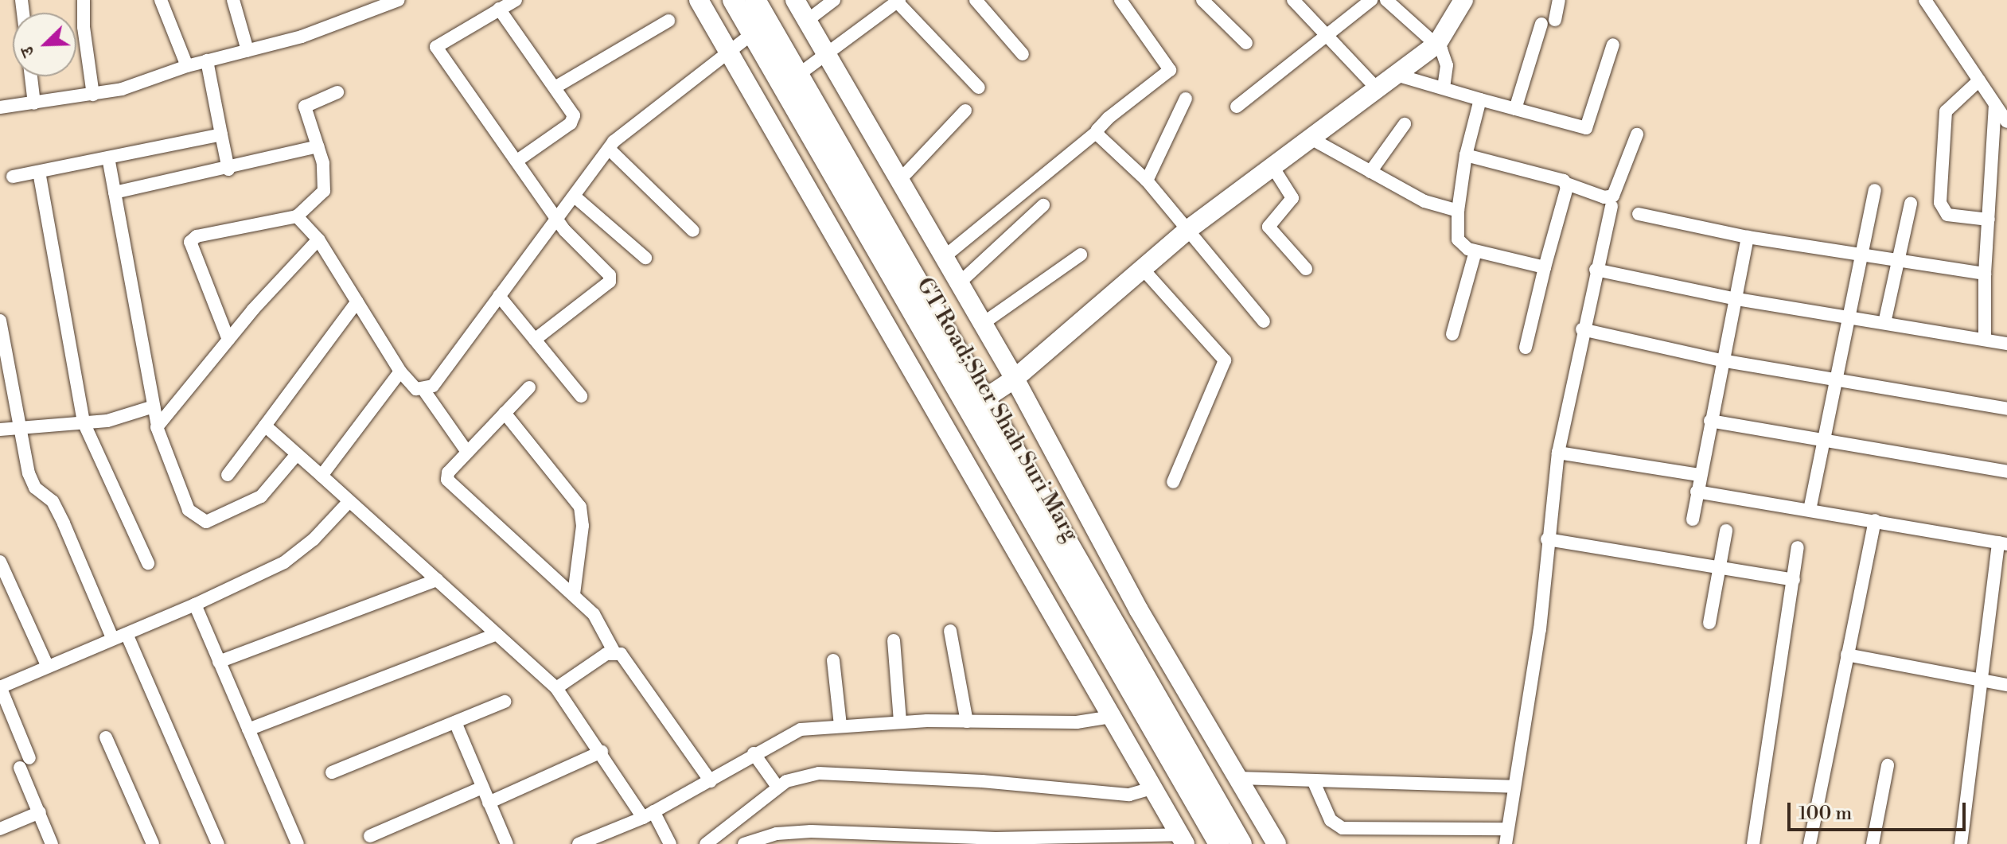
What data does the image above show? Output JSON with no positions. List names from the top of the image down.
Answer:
{
  "streets": {
    "main road": ["GT Road;Sher Shah Suri Marg"]
  },
  "scale_bar": "100 m",
  "north": "bottom left"
}
